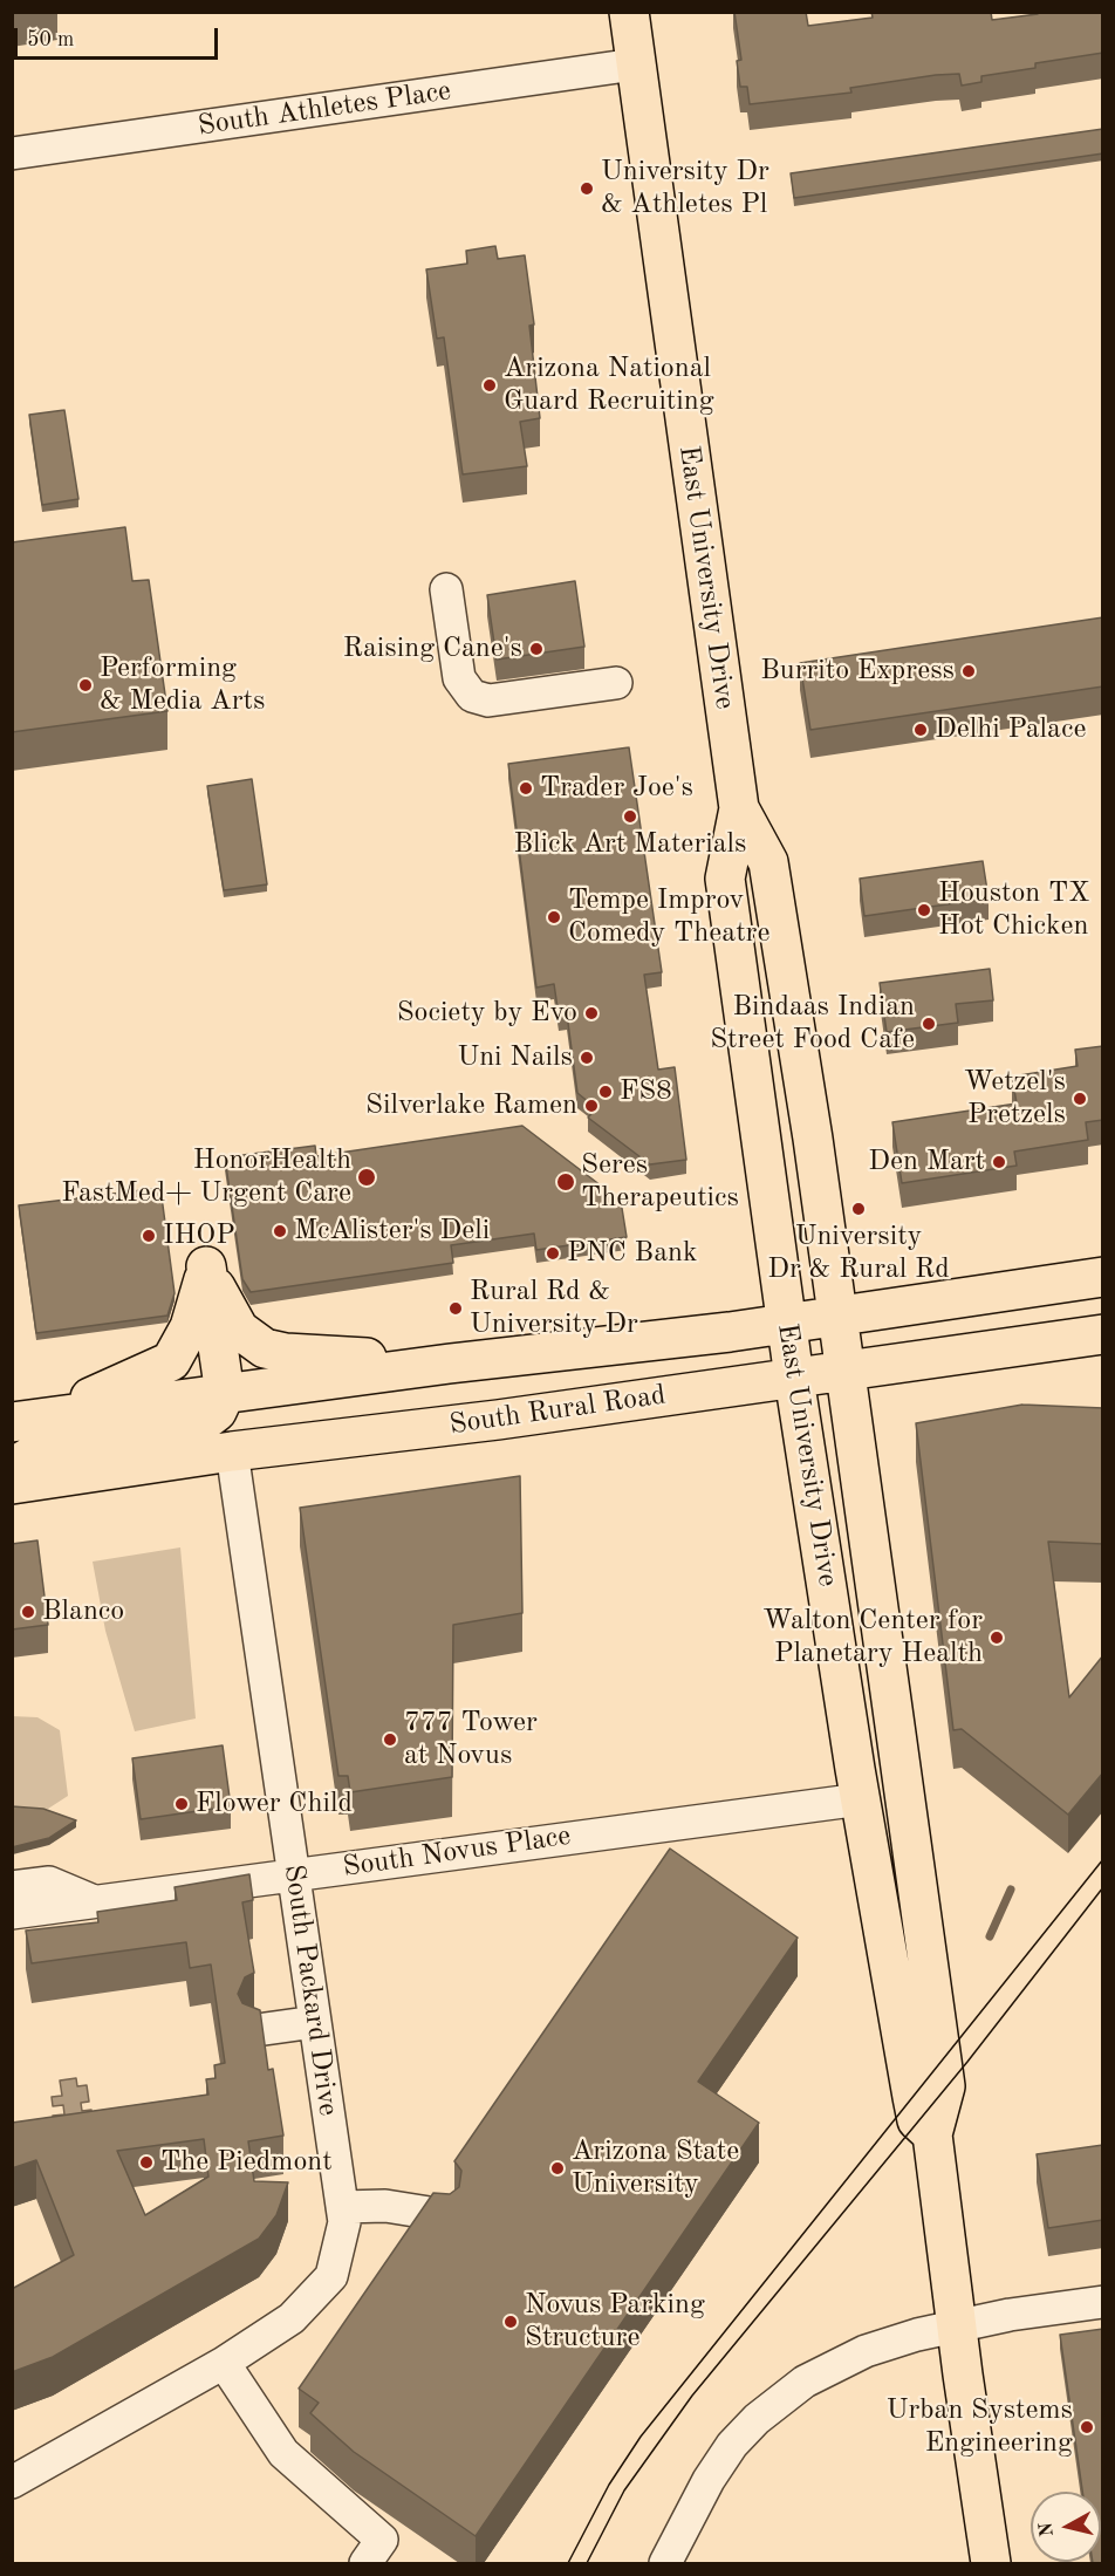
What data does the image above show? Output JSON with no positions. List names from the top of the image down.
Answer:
{
  "streets": {
    "main road": ["East University Drive", "South Rural Road"],
    "street": ["South Athletes Place", "South Novus Place", "South Packard Drive"]
  },
  "crossings": [
    ["South Athletes Place", "East University Drive"],
    ["East University Drive", "South Rural Road"],
    ["East University Drive", "South Novus Place"],
    ["South Rural Road", "South Packard Drive"],
    ["South Novus Place", "South Packard Drive"]
  ],
  "places": [
    "University Dr & Athletes Pl",
    "Arizona National Guard Recruiting",
    "Raising Cane's",
    "Burrito Express",
    "Performing & Media Arts",
    "Delhi Palace",
    "Trader Joe's",
    "Blick Art Materials",
    "Houston TX Hot Chicken",
    "Tempe Improv Comedy Theatre",
    "Society by Evo",
    "Bindaas Indian Street Food Cafe",
    "Uni Nails",
    "FS8",
    "Wetzel's Pretzels",
    "Silverlake Ramen",
    "Den Mart",
    "HonorHealth FastMed+ Urgent Care",
    "Seres Therapeutics",
    "University Dr & Rural Rd",
    "McAlister's Deli",
    "IHOP",
    "PNC Bank",
    "Rural Rd & University Dr",
    "Blanco",
    "Walton Center for Planetary Health",
    "777 Tower at Novus",
    "Flower Child",
    "The Piedmont",
    "Arizona State University",
    "Novus Parking Structure",
    "Urban Systems Engineering"
  ],
  "scale_bar": "50 m",
  "north": "left"
}
